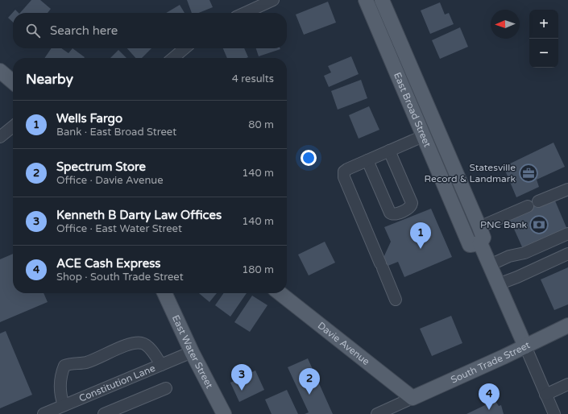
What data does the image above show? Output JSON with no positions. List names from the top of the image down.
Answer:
{
  "streets": {
    "main road": [
      "East Broad Street",
      "Davie Avenue",
      "East Water Street",
      "South Trade Street"
    ],
    "street": ["Constitution Lane"]
  },
  "crossings": [
    ["East Broad Street", "South Trade Street"],
    ["Davie Avenue", "South Trade Street"],
    ["East Water Street", "Constitution Lane"]
  ],
  "places": {
    "office": ["Statesville Record & Landmark"],
    "bank": ["PNC Bank"]
  },
  "north": "left",
  "page": {
    "map_buttons": ["+", "−"],
    "search": "Search here",
    "heading": ["Nearby", "4 results"],
    "list": [
      {
        "mark": "1",
        "name": "Wells Fargo",
        "note": "Bank · East Broad Street",
        "value": "80 m"
      },
      {
        "mark": "2",
        "name": "Spectrum Store",
        "note": "Office · Davie Avenue",
        "value": "140 m"
      },
      {
        "mark": "3",
        "name": "Kenneth B Darty Law Offices",
        "note": "Office · East Water Street",
        "value": "140 m"
      },
      {
        "mark": "4",
        "name": "ACE Cash Express",
        "note": "Shop · South Trade Street",
        "value": "180 m"
      }
    ],
    "pins": [
      "1",
      "3",
      "2",
      "4"
    ]
  }
}
